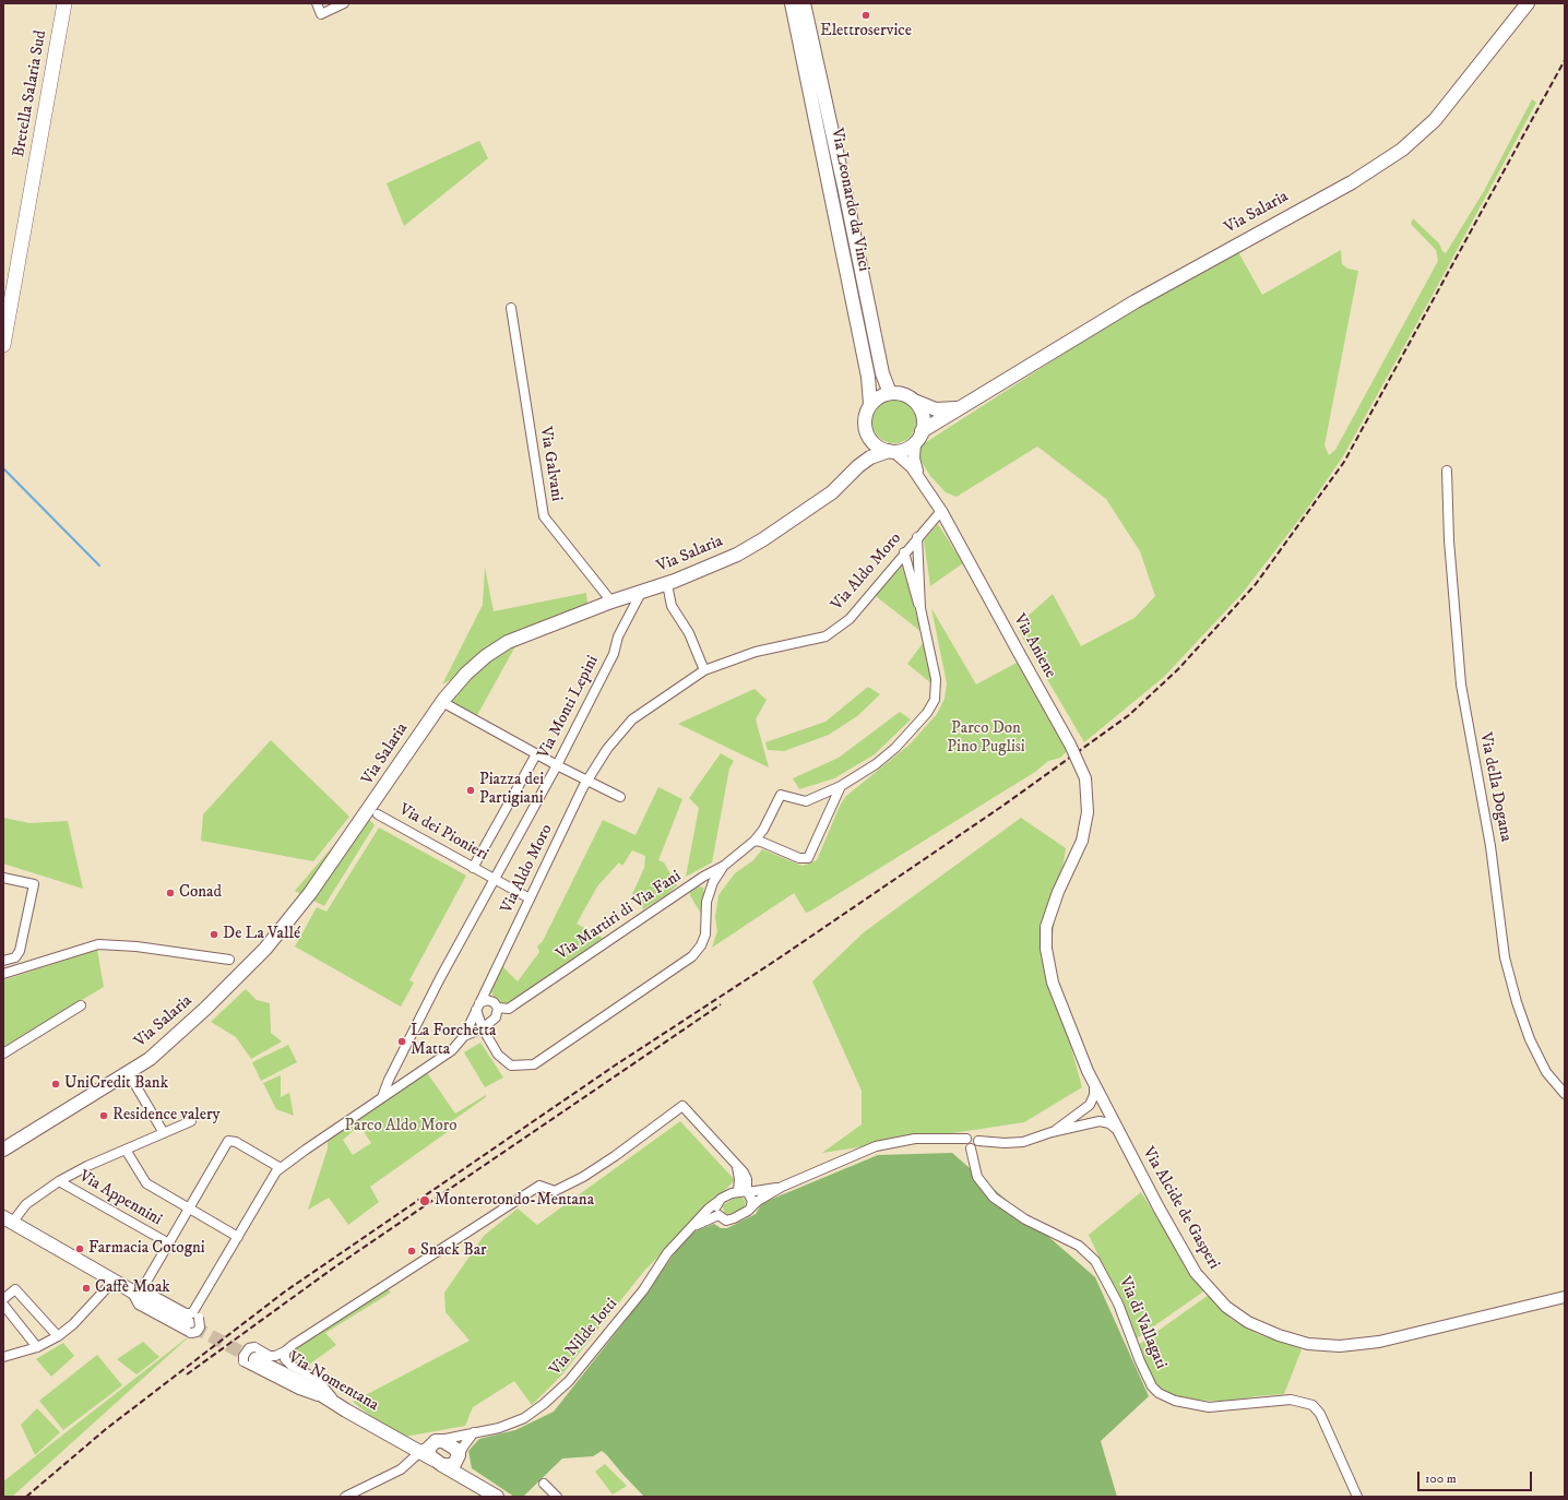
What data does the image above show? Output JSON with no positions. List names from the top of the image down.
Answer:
{
  "streets": {
    "main road": [
      "Bretella Salaria Sud",
      "Via Leonardo da Vinci",
      "Via Salaria",
      "Via Nomentana"
    ],
    "street": [
      "Via Galvani",
      "Via Aldo Moro",
      "Via Aniene",
      "Via Monti Lepini",
      "Via della Dogana",
      "Via dei Pionieri",
      "Via Martiri di Via Fani",
      "Via Appennini",
      "Via Alcide de Gasperi",
      "Via di Vallagati",
      "Via Nilde Iotti"
    ]
  },
  "crossings": [
    ["Via Leonardo da Vinci", "Via Salaria"],
    ["Via Leonardo da Vinci", "Via Aniene"],
    ["Via Salaria", "Via Galvani"],
    ["Via Salaria", "Via Aniene"],
    ["Via Salaria", "Via Monti Lepini"],
    ["Via Aldo Moro", "Via Aniene"],
    ["Via Aldo Moro", "Via Monti Lepini"],
    ["Via Aldo Moro", "Via Martiri di Via Fani"],
    ["Via Aniene", "Via Alcide de Gasperi"],
    ["Via Monti Lepini", "Via dei Pionieri"],
    ["Via di Vallagati", "Via Nilde Iotti"],
    ["Via Nilde Iotti", "Via Nomentana"]
  ],
  "parks": ["Parco Don Pino Puglisi", "Parco Aldo Moro"],
  "places": [
    "Elettroservice",
    "Piazza dei Partigiani",
    "Conad",
    "De La Vallé",
    "La Forchetta Matta",
    "UniCredit Bank",
    "Residence valery",
    "Monterotondo-Mentana",
    "Farmacia Cotogni",
    "Snack Bar",
    "Caffè Moak"
  ],
  "scale_bar": "100 m"
}
